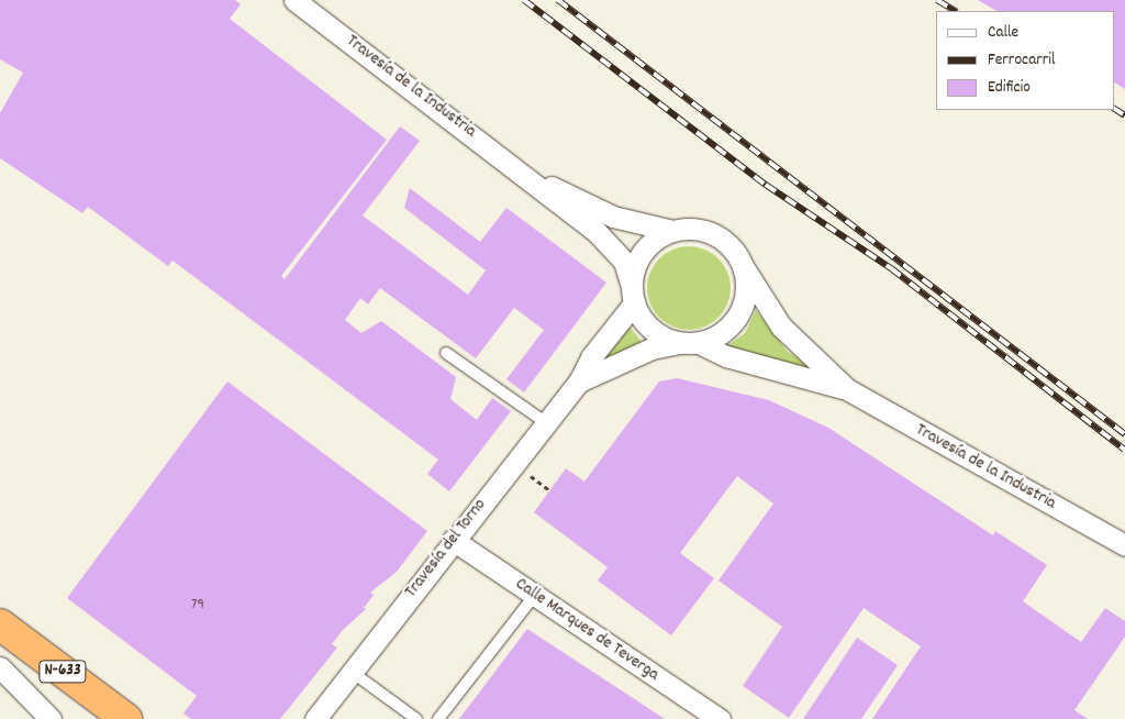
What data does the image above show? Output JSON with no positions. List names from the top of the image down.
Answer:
{
  "streets": {
    "highway": ["N-633"],
    "street": ["Travesía de la Industria", "Travesía del Torno", "Calle Marques de Teverga"]
  },
  "crossings": [
    ["Travesía de la Industria", "Travesía del Torno"],
    ["Travesía del Torno", "Calle Marques de Teverga"]
  ],
  "house_numbers": ["79"],
  "legend": ["Calle", "Ferrocarril", "Edificio"]
}
